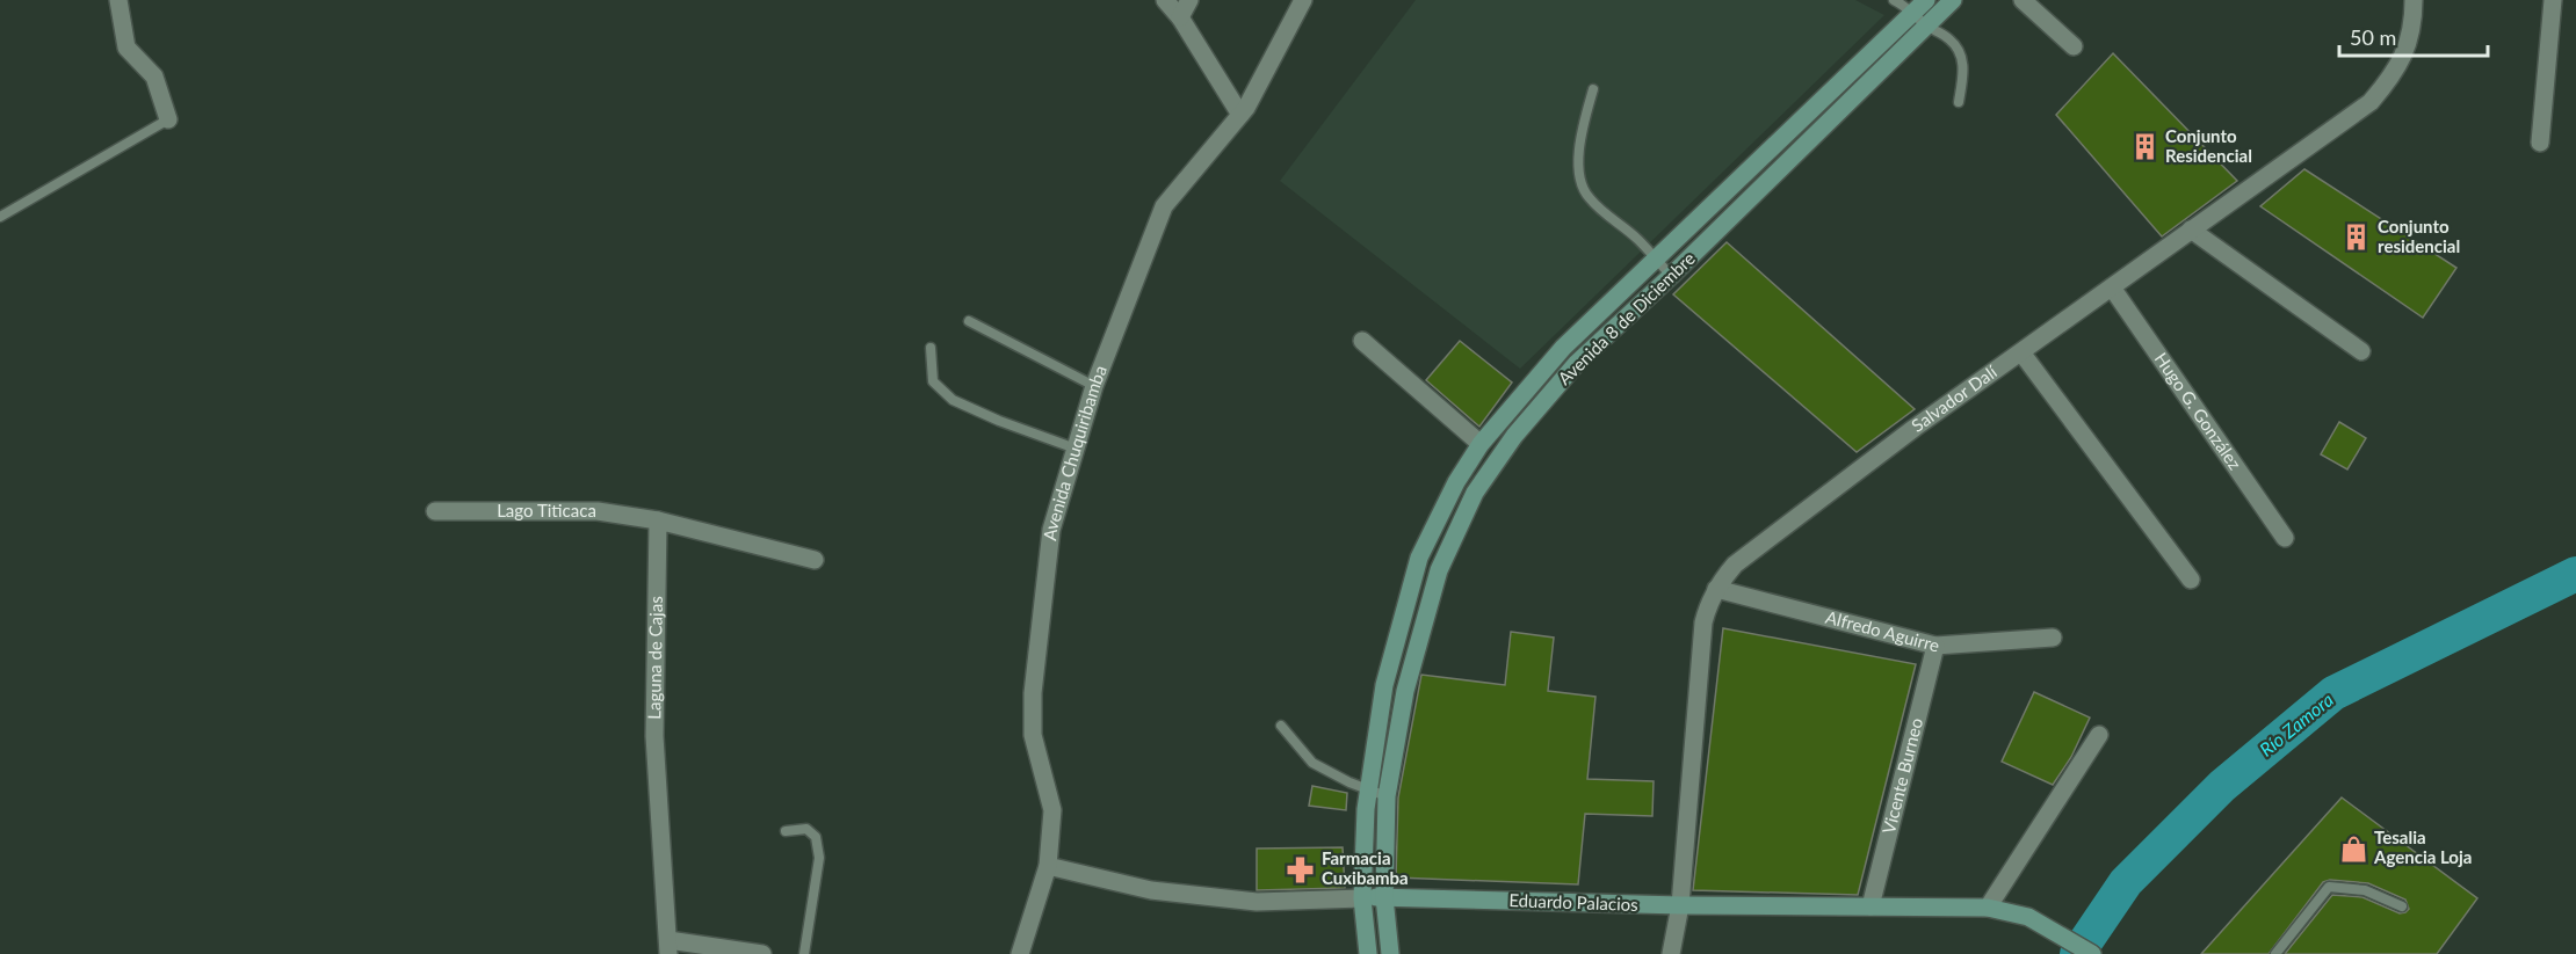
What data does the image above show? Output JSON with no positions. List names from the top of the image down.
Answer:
{
  "streets": {
    "main road": ["Avenida 8 de Diciembre", "Eduardo Palacios"],
    "street": [
      "Salvador Dalí",
      "Hugo G. González",
      "Avenida Chuquiribamba",
      "Lago Titicaca",
      "Alfredo Aguirre",
      "Laguna de Cajas",
      "Vicente Burneo"
    ]
  },
  "crossings": [
    ["Avenida 8 de Diciembre", "Eduardo Palacios"],
    ["Salvador Dalí", "Hugo G. González"],
    ["Salvador Dalí", "Alfredo Aguirre"],
    ["Salvador Dalí", "Eduardo Palacios"],
    ["Avenida Chuquiribamba", "Eduardo Palacios"],
    ["Lago Titicaca", "Laguna de Cajas"],
    ["Alfredo Aguirre", "Vicente Burneo"],
    ["Vicente Burneo", "Eduardo Palacios"]
  ],
  "water": ["Río Zamora"],
  "places": {
    "building": ["Conjunto Residencial", "Conjunto residencial"],
    "shop": ["Tesalia Agencia Loja"],
    "pharmacy": ["Farmacia Cuxibamba"]
  },
  "scale_bar": "50 m"
}
